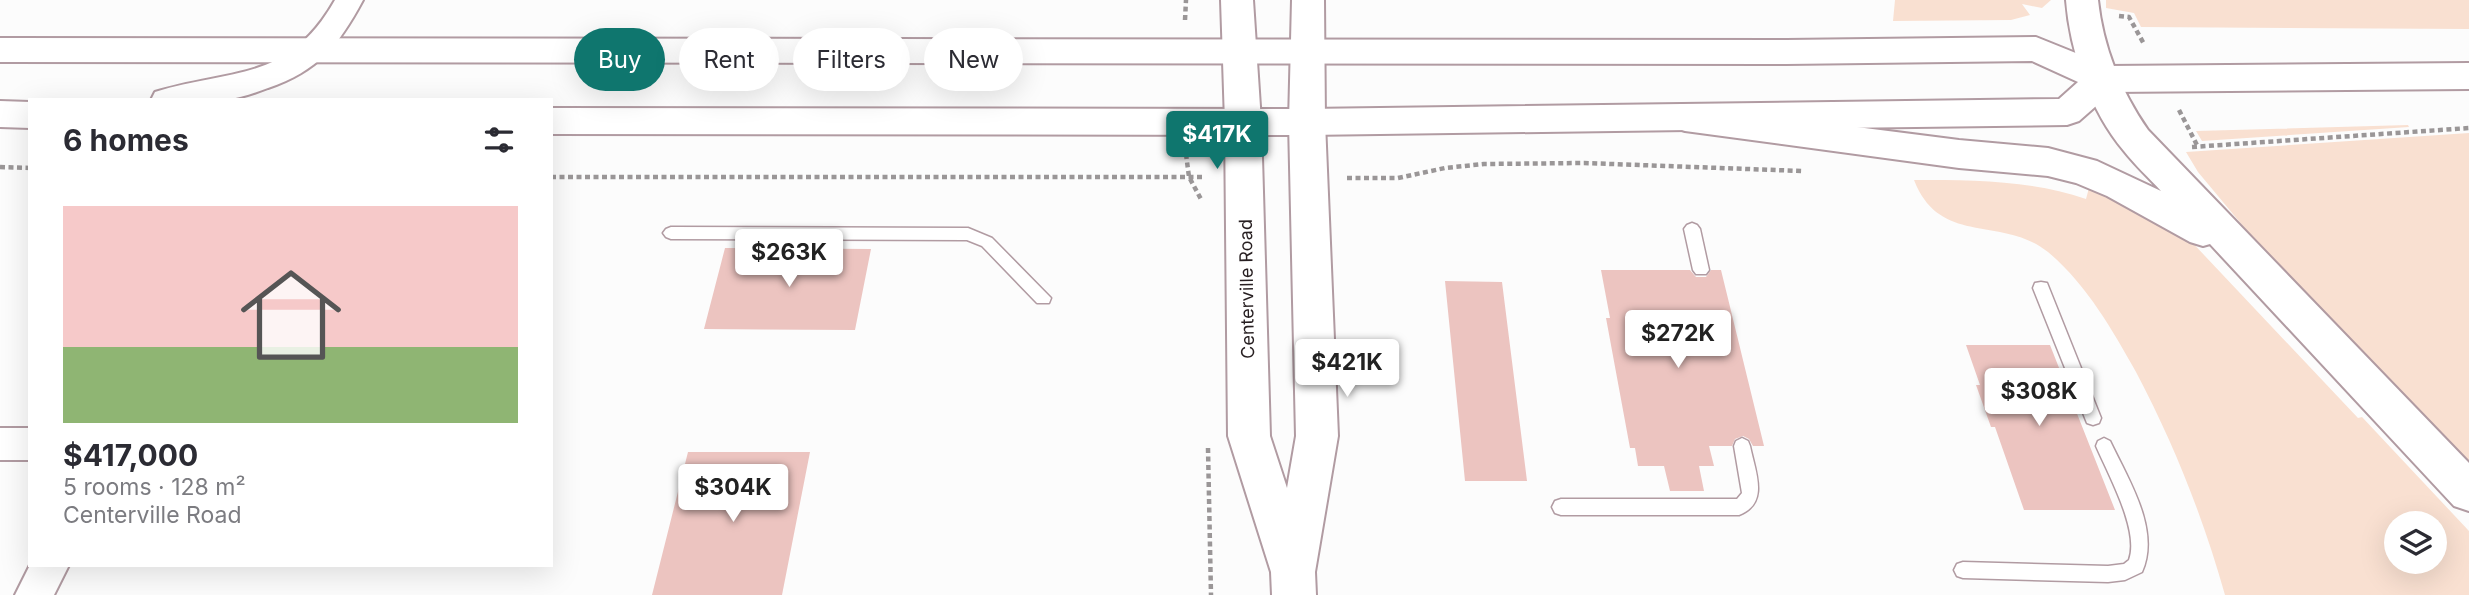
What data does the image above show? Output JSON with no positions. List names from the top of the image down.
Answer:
{
  "streets": {
    "main road": ["Centerville Road"]
  },
  "page": {
    "chip": [
      "Buy",
      "Rent",
      "Filters",
      "New"
    ],
    "heading": "6 homes",
    "price": [
      "$417K",
      "$263K",
      "$272K",
      "$421K",
      "$308K",
      "$304K"
    ],
    "list": [
      {
        "name": "$417,000",
        "note": "5 rooms · 128 m² · Centerville Road"
      }
    ]
  }
}
